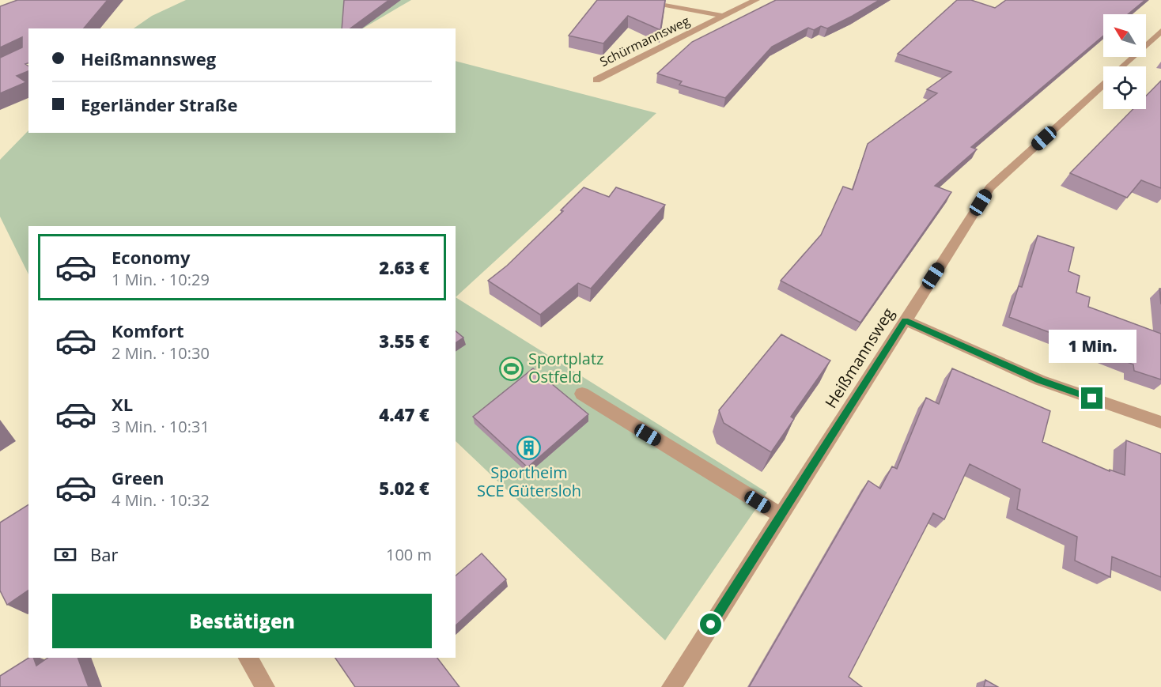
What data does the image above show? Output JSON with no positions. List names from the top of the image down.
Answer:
{
  "streets": {
    "street": ["Schürmannsweg", "Heißmannsweg"]
  },
  "places": {
    "sports": ["Sportplatz Ostfeld"],
    "building": ["Sportheim SCE Gütersloh"]
  },
  "north": "top left",
  "page": {
    "banner": ["Heißmannsweg", "Egerländer Straße"],
    "list": [
      {
        "name": "Economy",
        "note": "1 Min. · 10:29",
        "value": "2.63 €"
      },
      {
        "name": "Komfort",
        "note": "2 Min. · 10:30",
        "value": "3.55 €"
      },
      {
        "name": "XL",
        "note": "3 Min. · 10:31",
        "value": "4.47 €"
      },
      {
        "name": "Green",
        "note": "4 Min. · 10:32",
        "value": "5.02 €"
      }
    ],
    "bubble": "1 Min.",
    "pay": ["Bar", "100 m"],
    "buttons": "Bestätigen"
  }
}
